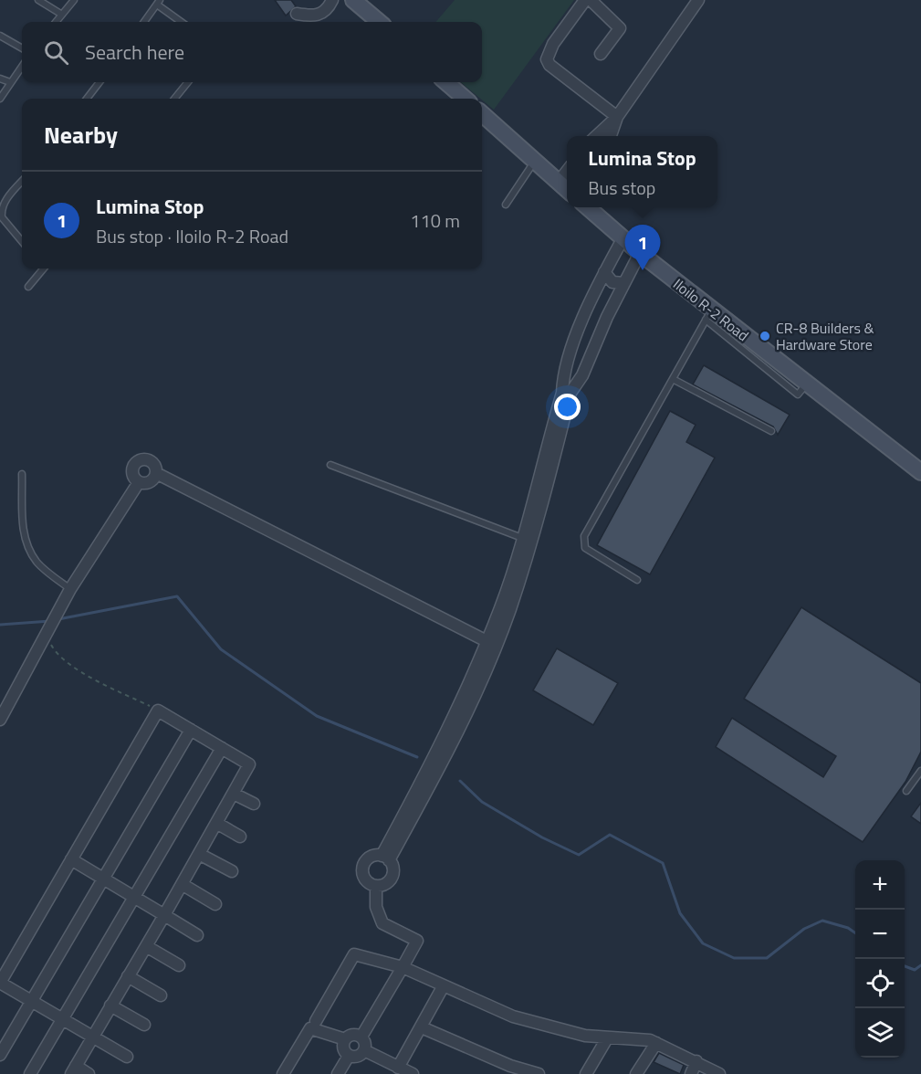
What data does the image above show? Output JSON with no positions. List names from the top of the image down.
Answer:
{
  "streets": {
    "main road": ["Iloilo R-2 Road"]
  },
  "places": ["CR-8 Builders & Hardware Store"],
  "page": {
    "search": "Search here",
    "heading": "Nearby",
    "popup": ["Lumina Stop", "Bus stop"],
    "list": [
      {
        "mark": "1",
        "name": "Lumina Stop",
        "note": "Bus stop · Iloilo R-2 Road",
        "value": "110 m"
      }
    ],
    "pins": "1",
    "map_buttons": ["+", "−"]
  }
}
